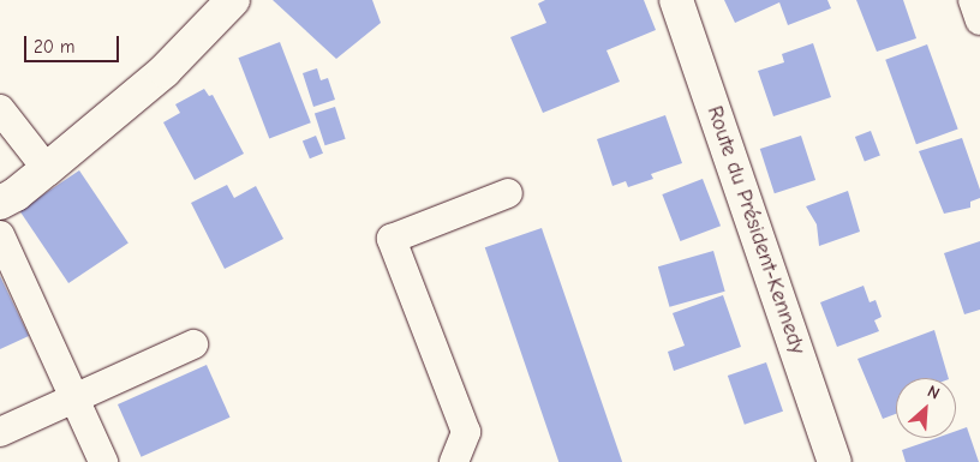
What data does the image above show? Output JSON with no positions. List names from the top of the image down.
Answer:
{
  "streets": {
    "street": ["Route du Président-Kennedy"]
  },
  "scale_bar": "20 m",
  "north": "top right"
}
